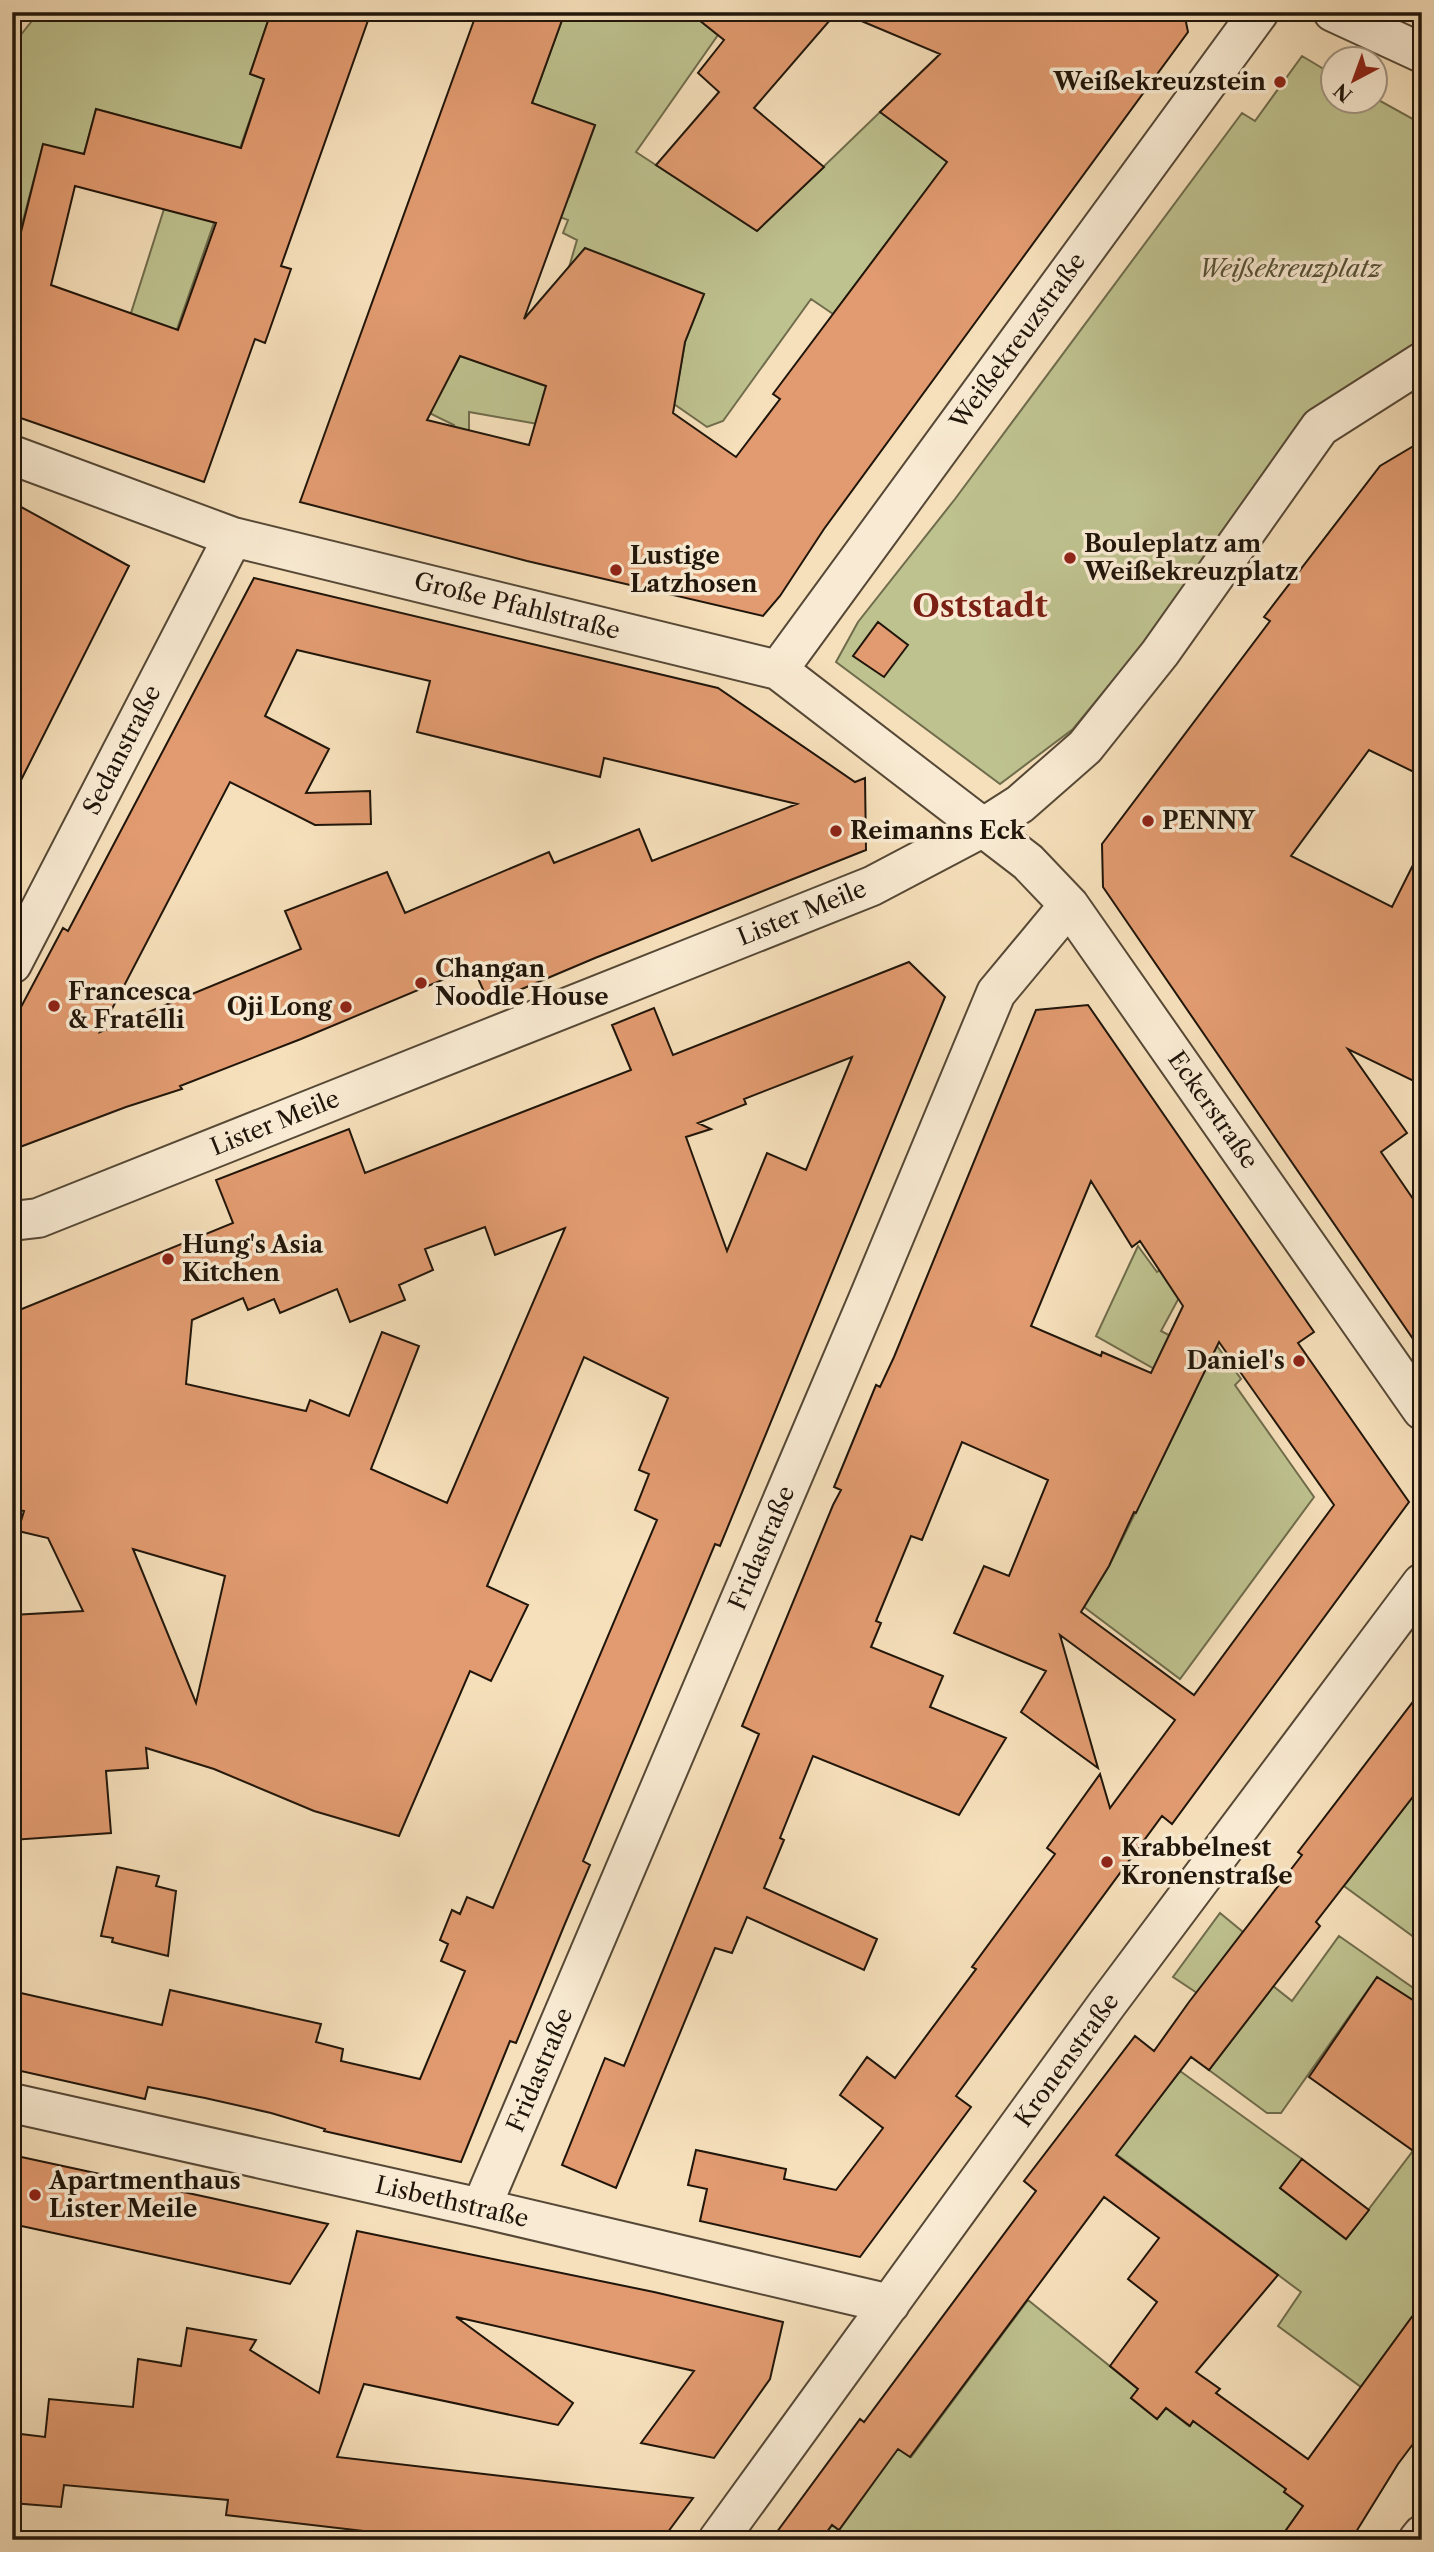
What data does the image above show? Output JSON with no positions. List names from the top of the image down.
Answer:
{
  "streets": {
    "street": [
      "Weißekreuzstraße",
      "Große Pfahlstraße",
      "Sedanstraße",
      "Lister Meile",
      "Eckerstraße",
      "Fridastraße",
      "Kronenstraße",
      "Lisbethstraße"
    ]
  },
  "crossings": [
    ["Weißekreuzstraße", "Große Pfahlstraße"],
    ["Große Pfahlstraße", "Sedanstraße"],
    ["Große Pfahlstraße", "Lister Meile"],
    ["Große Pfahlstraße", "Eckerstraße"],
    ["Lister Meile", "Eckerstraße"],
    ["Eckerstraße", "Fridastraße"],
    ["Fridastraße", "Lisbethstraße"],
    ["Kronenstraße", "Lisbethstraße"]
  ],
  "districts": ["Oststadt"],
  "parks": ["Weißekreuzplatz"],
  "places": [
    "Weißekreuzstein",
    "Bouleplatz am Weißekreuzplatz",
    "Lustige Latzhosen",
    "PENNY",
    "Reimanns Eck",
    "Changan Noodle House",
    "Francesca & Fratelli",
    "Oji Long",
    "Hung's Asia Kitchen",
    "Daniel's",
    "Krabbelnest Kronenstraße",
    "Apartmenthaus Lister Meile"
  ],
  "north": "bottom left"
}
